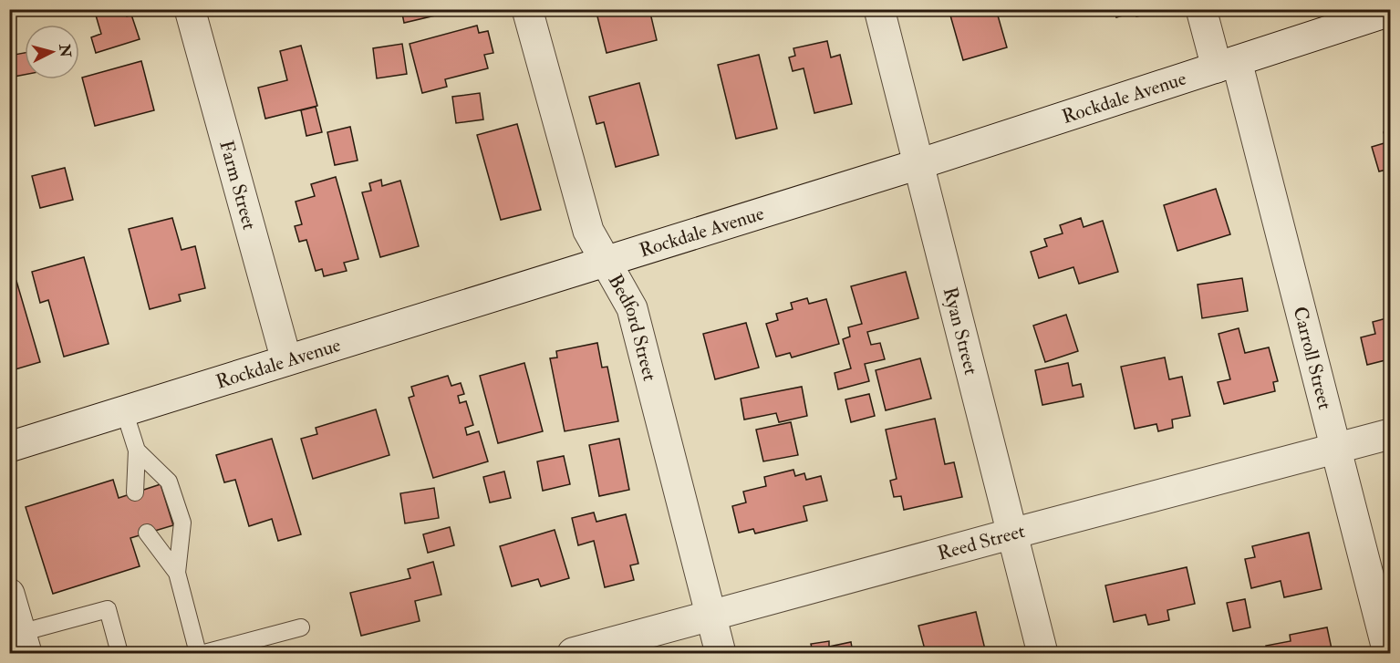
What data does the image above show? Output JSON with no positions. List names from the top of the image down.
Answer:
{
  "streets": {
    "street": [
      "Rockdale Avenue",
      "Farm Street",
      "Bedford Street",
      "Ryan Street",
      "Carroll Street",
      "Reed Street"
    ]
  },
  "crossings": [
    ["Rockdale Avenue", "Farm Street"],
    ["Rockdale Avenue", "Bedford Street"],
    ["Rockdale Avenue", "Ryan Street"],
    ["Rockdale Avenue", "Carroll Street"],
    ["Bedford Street", "Reed Street"],
    ["Ryan Street", "Reed Street"],
    ["Carroll Street", "Reed Street"]
  ],
  "north": "right"
}
